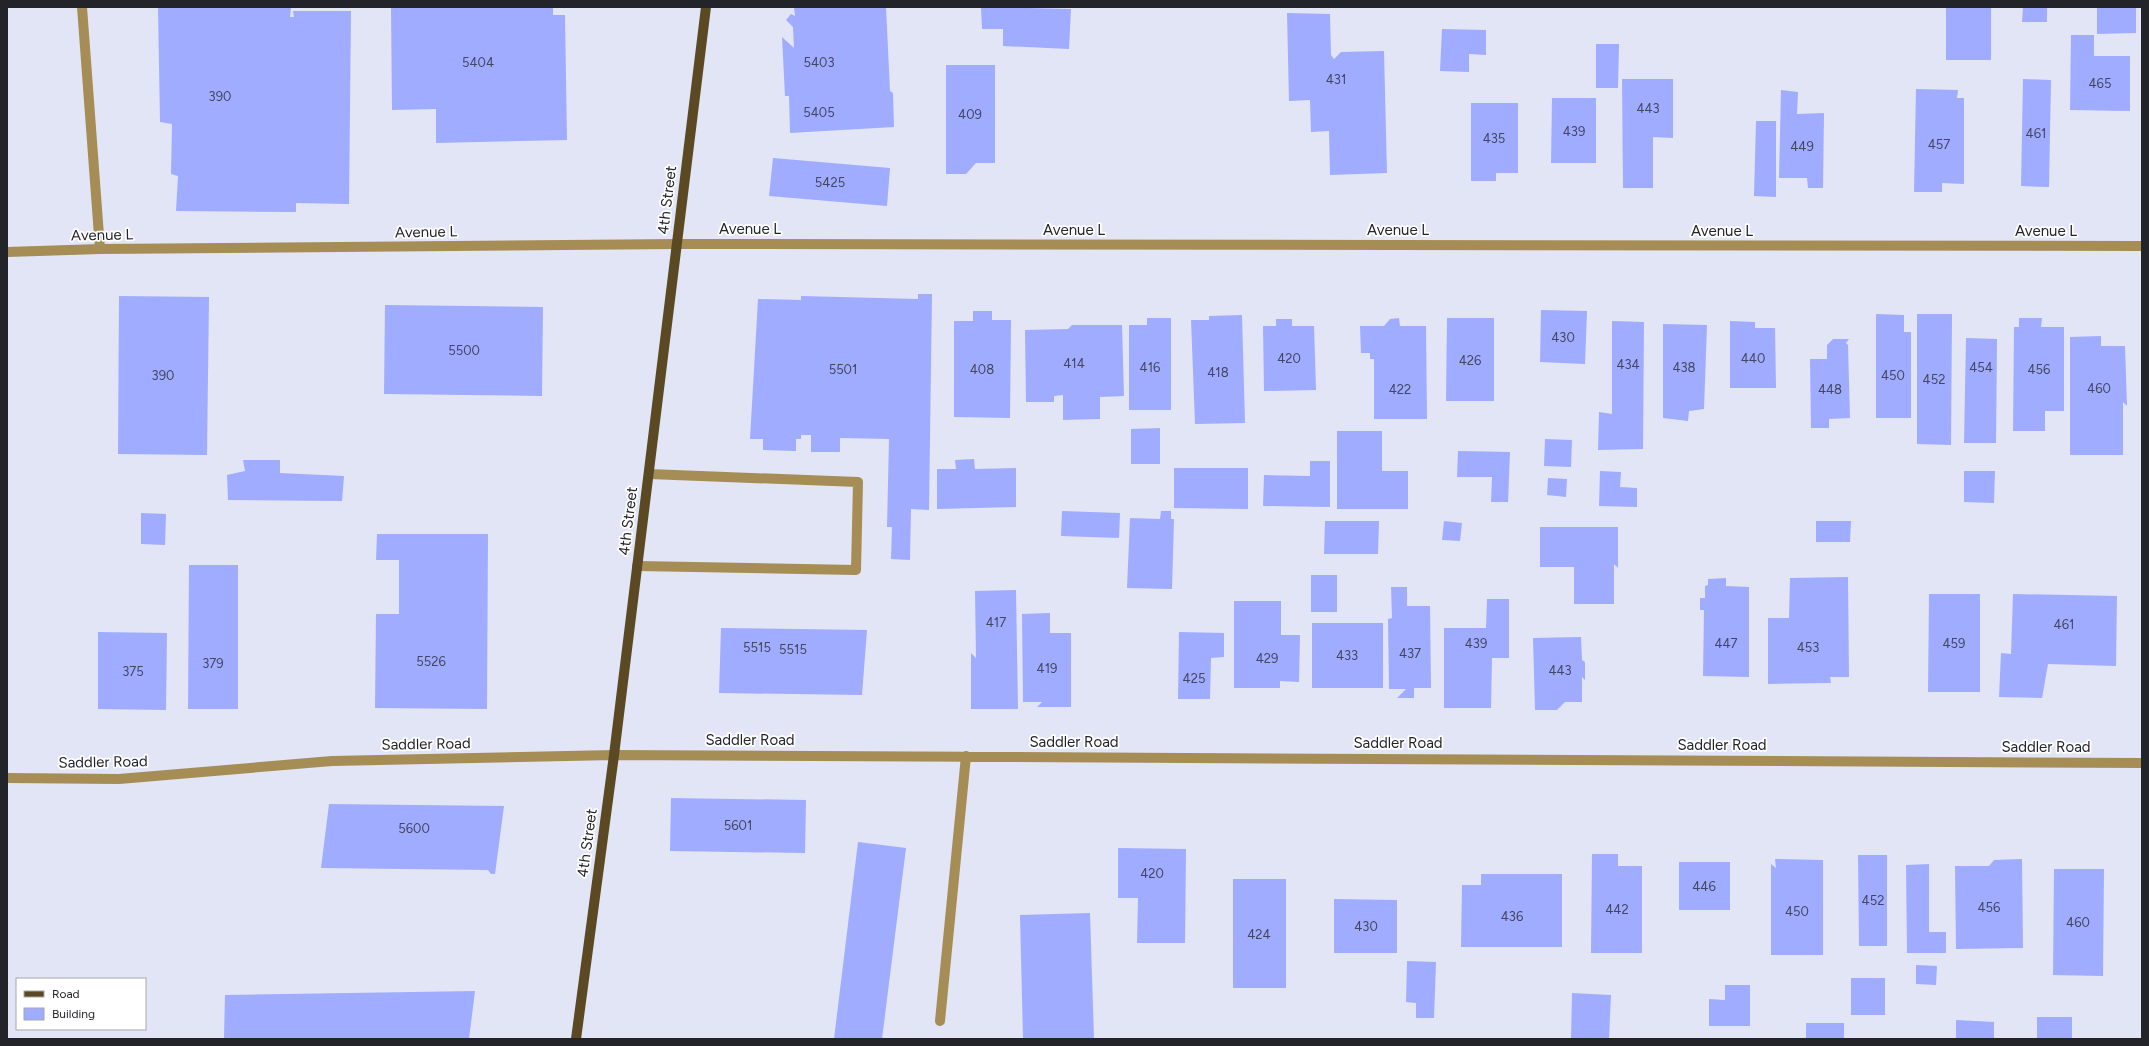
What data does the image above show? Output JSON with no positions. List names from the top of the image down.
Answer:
{
  "streets": {
    "main road": ["4th Street"],
    "street": ["Avenue L", "Saddler Road"]
  },
  "crossings": [
    ["4th Street", "Avenue L"],
    ["4th Street", "Saddler Road"]
  ],
  "house_numbers": [
    "5404",
    "5403",
    "431",
    "465",
    "390",
    "443",
    "5405",
    "409",
    "439",
    "461",
    "435",
    "457",
    "449",
    "5425",
    "430",
    "5500",
    "420",
    "440",
    "426",
    "414",
    "434",
    "416",
    "438",
    "454",
    "5501",
    "408",
    "456",
    "418",
    "390",
    "450",
    "452",
    "460",
    "422",
    "448",
    "417",
    "461",
    "439",
    "447",
    "459",
    "5515",
    "453",
    "5515",
    "437",
    "433",
    "429",
    "5526",
    "379",
    "419",
    "443",
    "375",
    "425",
    "5601",
    "5600",
    "420",
    "446",
    "452",
    "456",
    "442",
    "450",
    "436",
    "460",
    "430",
    "424"
  ],
  "legend": ["Road", "Building"]
}
